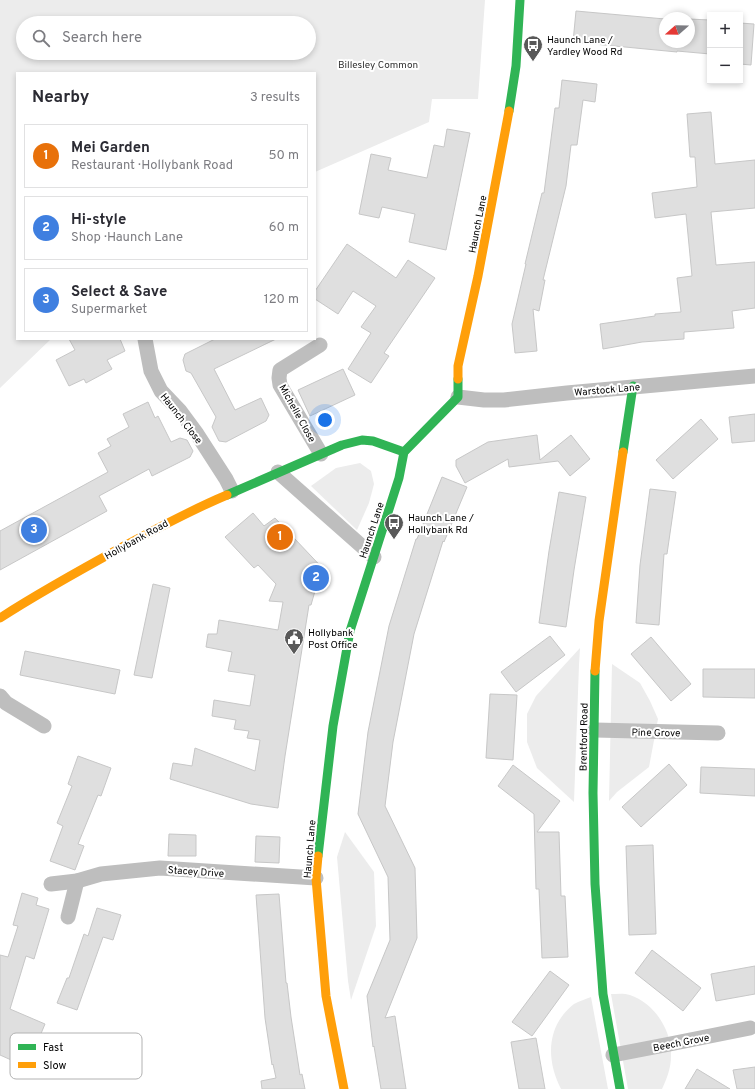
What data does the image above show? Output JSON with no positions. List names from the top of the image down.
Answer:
{
  "streets": {
    "street": [
      "Haunch Lane",
      "Warstock Lane",
      "Michelle Close",
      "Haunch Close",
      "Hollybank Road",
      "Pine Grove",
      "Brentford Road",
      "Stacey Drive",
      "Beech Grove"
    ]
  },
  "crossings": [
    ["Haunch Lane", "Warstock Lane"],
    ["Haunch Lane", "Hollybank Road"],
    ["Haunch Lane", "Stacey Drive"],
    ["Warstock Lane", "Brentford Road"],
    ["Michelle Close", "Hollybank Road"],
    ["Haunch Close", "Hollybank Road"],
    ["Pine Grove", "Brentford Road"],
    ["Brentford Road", "Beech Grove"]
  ],
  "parks": ["Billesley Common"],
  "places": {
    "bus stop": ["Haunch Lane / Yardley Wood Rd", "Haunch Lane / Hollybank Rd"],
    "public building": ["Hollybank Post Office"]
  },
  "legend": ["Fast", "Slow"],
  "north": "left",
  "page": {
    "map_buttons": ["+", "−"],
    "search": "Search here",
    "heading": ["Nearby", "3 results"],
    "list": [
      {
        "mark": "1",
        "name": "Mei Garden",
        "note": "Restaurant · Hollybank Road",
        "value": "50 m"
      },
      {
        "mark": "2",
        "name": "Hi-style",
        "note": "Shop · Haunch Lane",
        "value": "60 m"
      },
      {
        "mark": "3",
        "name": "Select & Save",
        "note": "Supermarket",
        "value": "120 m"
      }
    ],
    "pins": ["3", "1", "2"]
  }
}
